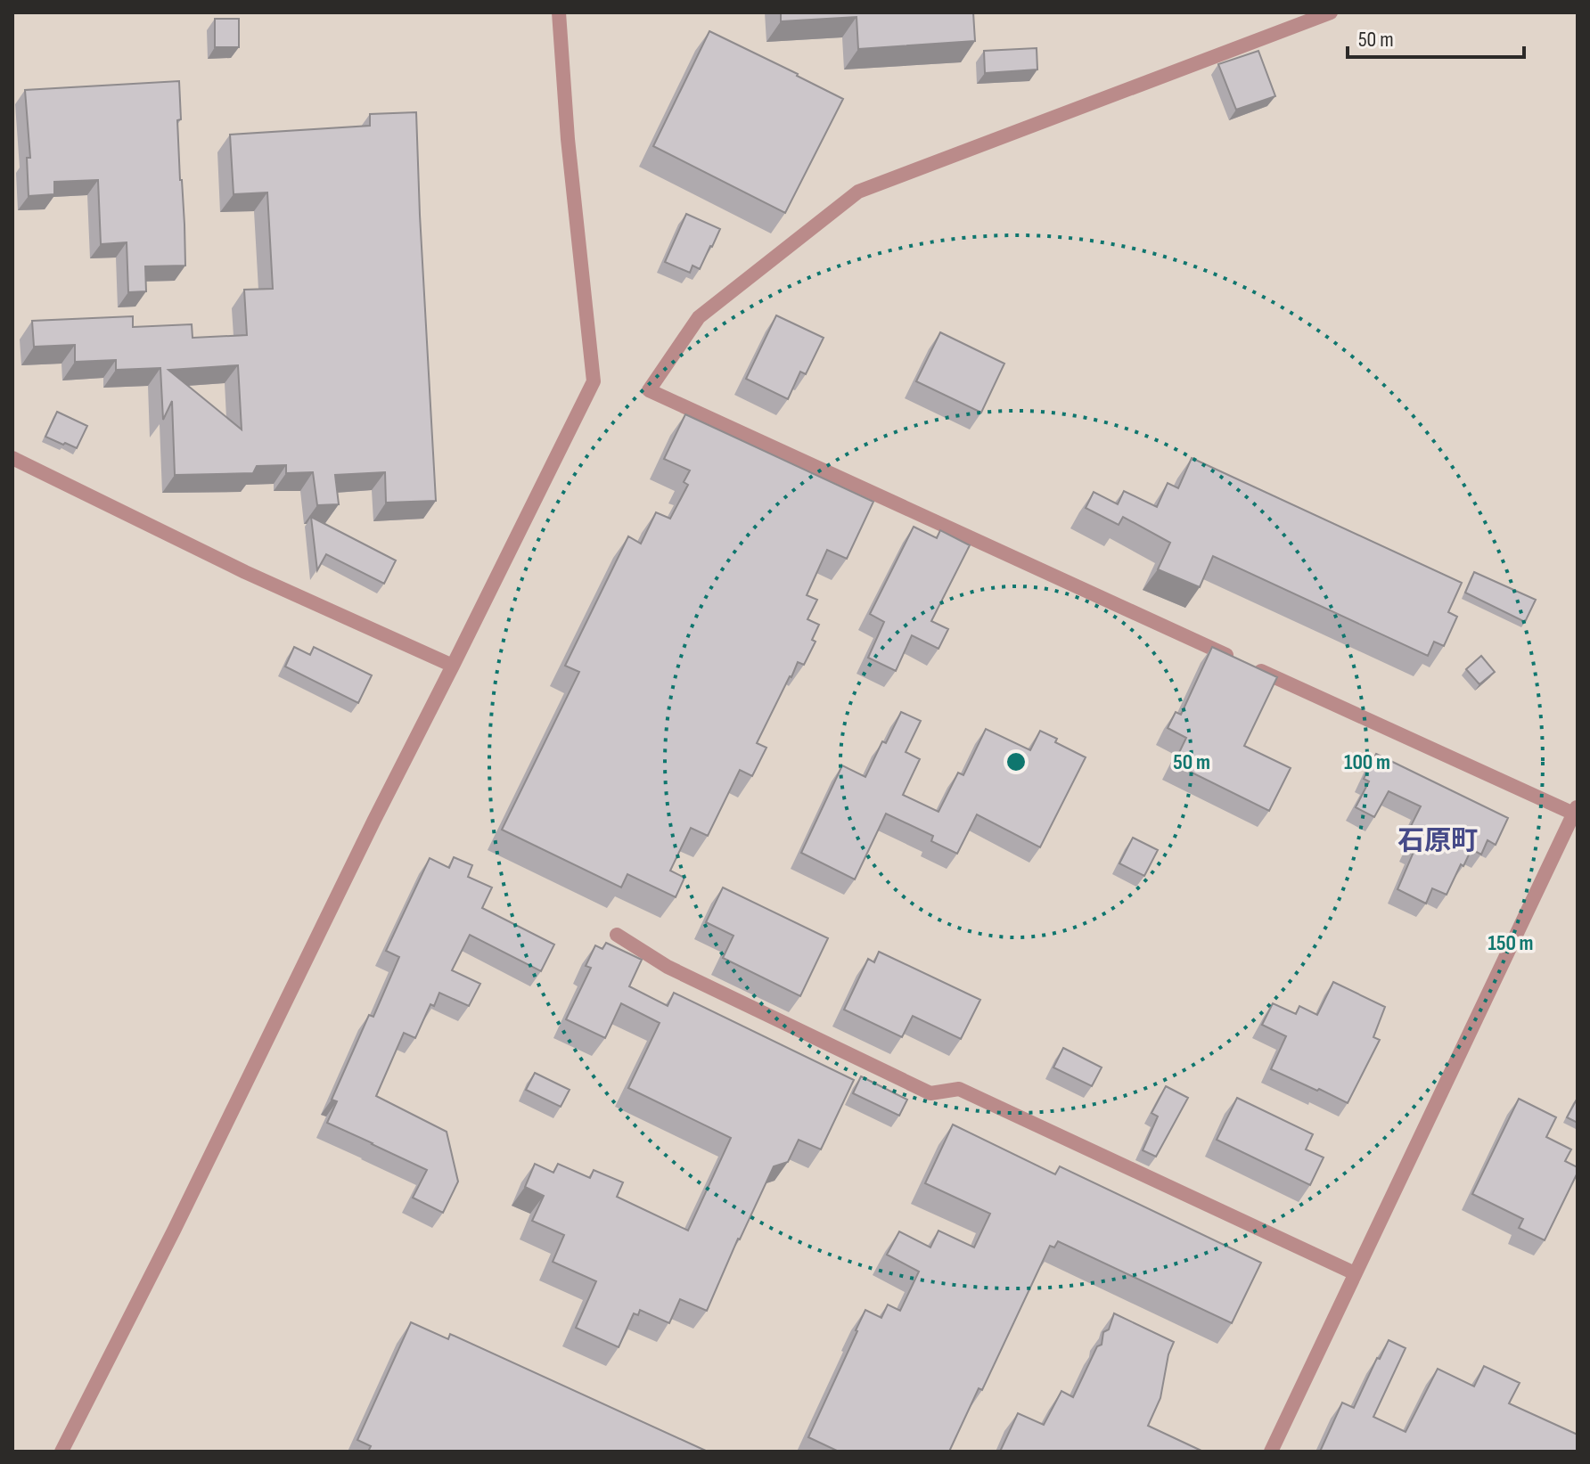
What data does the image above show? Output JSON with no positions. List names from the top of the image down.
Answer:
{
  "districts": ["石原町"],
  "scale_bar": "50 m",
  "rings": ["50 m", "100 m", "150 m"]
}
